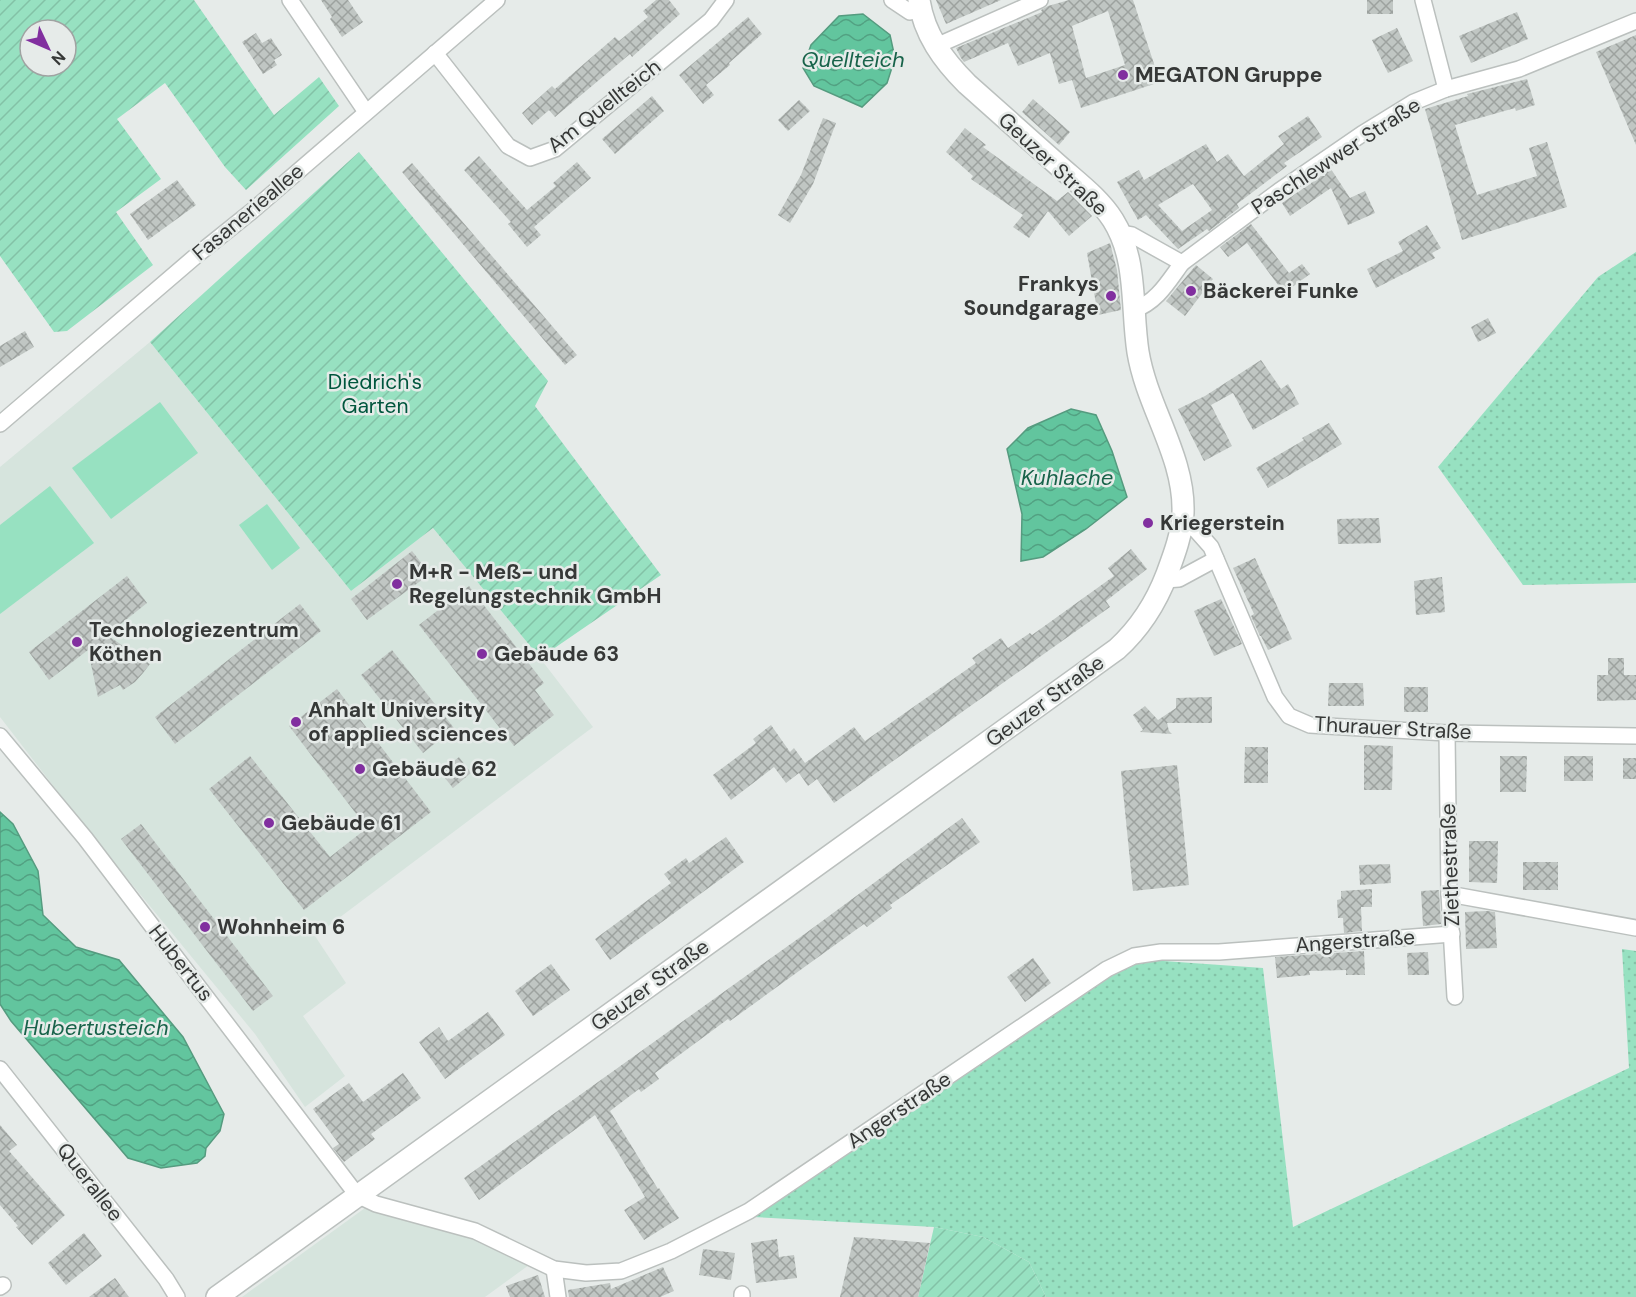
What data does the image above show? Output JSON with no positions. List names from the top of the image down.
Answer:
{
  "streets": {
    "main road": ["Geuzer Straße"],
    "street": [
      "Am Quellteich",
      "Paschlewwer Straße",
      "Fasanerieallee",
      "Thurauer Straße",
      "Ziethestraße",
      "Angerstraße",
      "Hubertus",
      "Querallee"
    ]
  },
  "crossings": [
    ["Am Quellteich", "Fasanerieallee"],
    ["Paschlewwer Straße", "Geuzer Straße"],
    ["Geuzer Straße", "Thurauer Straße"],
    ["Geuzer Straße", "Angerstraße"],
    ["Geuzer Straße", "Hubertus"],
    ["Thurauer Straße", "Ziethestraße"],
    ["Ziethestraße", "Angerstraße"],
    ["Angerstraße", "Hubertus"]
  ],
  "water": ["Quellteich", "Kuhlache", "Hubertusteich"],
  "parks": ["Diedrich's Garten"],
  "places": [
    "MEGATON Gruppe",
    "Bäckerei Funke",
    "Frankys Soundgarage",
    "Kriegerstein",
    "M+R - Meß- und Regelungstechnik GmbH",
    "Technologiezentrum Köthen",
    "Gebäude 63",
    "Anhalt University of applied sciences",
    "Gebäude 62",
    "Gebäude 61",
    "Wohnheim 6"
  ],
  "north": "bottom right"
}
